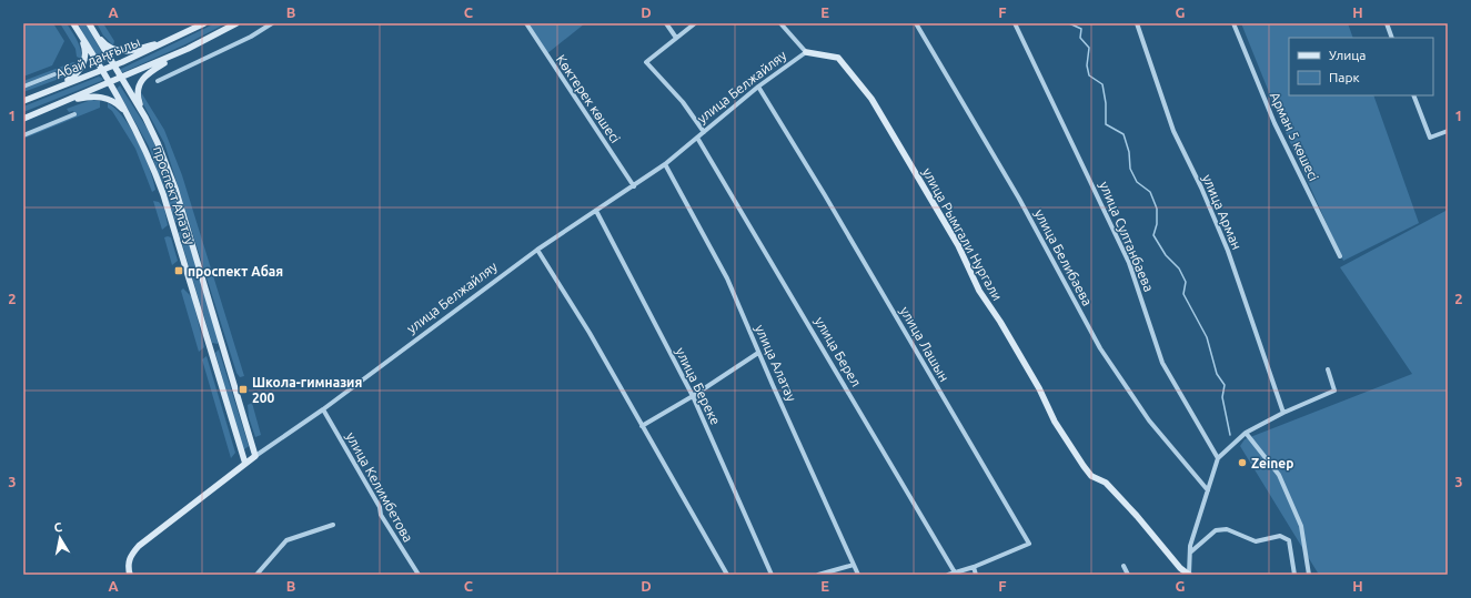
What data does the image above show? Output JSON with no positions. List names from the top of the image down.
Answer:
{
  "streets": {
    "main road": [
      "Абай даңғылы",
      "улица Белжайляу",
      "проспект Алатау",
      "улица Рымгали Нургали"
    ],
    "street": [
      "Көктерек көшесі",
      "Арман 5 көшесі",
      "улица Арман",
      "улица Султанбаева",
      "улица Белибаева",
      "улица Лашын",
      "улица Берел",
      "улица Алатау",
      "улица Береке",
      "улица Келимбетова"
    ]
  },
  "crossings": [
    ["Абай даңғылы", "проспект Алатау"],
    ["улица Белжайляу", "Көктерек көшесі"],
    ["улица Белжайляу", "проспект Алатау"],
    ["улица Белжайляу", "улица Рымгали Нургали"],
    ["улица Белжайляу", "улица Лашын"],
    ["улица Белжайляу", "улица Берел"],
    ["улица Белжайляу", "улица Алатау"],
    ["улица Белжайляу", "улица Береке"],
    ["улица Белжайляу", "улица Келимбетова"],
    ["улица Лашын", "улица Берел"]
  ],
  "places": {
    "transit": ["проспект Абая", "Школа-гимназия 200"],
    "other": ["Zeinep"]
  },
  "legend": ["Улица", "Парк"],
  "north": "top",
  "grid": {
    "columns": [
      "A",
      "B",
      "C",
      "D",
      "E",
      "F",
      "G",
      "H"
    ],
    "rows": ["1", "2", "3"]
  }
}
